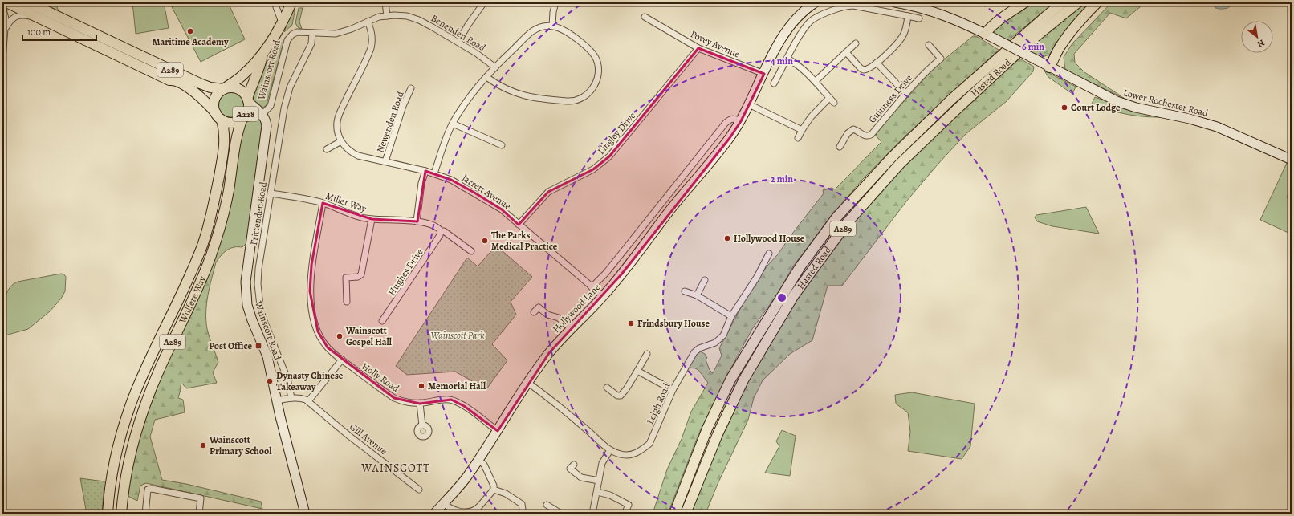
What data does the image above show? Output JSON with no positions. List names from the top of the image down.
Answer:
{
  "streets": {
    "main road": [
      "A289",
      "Wainscott Road",
      "Hasted Road",
      "Lower Rochester Road",
      "A228",
      "Wulfere Way",
      "Hollywood Lane"
    ],
    "street": [
      "Benenden Road",
      "Povey Avenue",
      "Guinness Drive",
      "Newenden Road",
      "Lingley Drive",
      "Jarrett Avenue",
      "Miller Way",
      "Frittenden Road",
      "Hughes Drive",
      "Holly Road",
      "Leigh Road",
      "Gill Avenue"
    ]
  },
  "crossings": [
    ["Benenden Road", "Wainscott Road"],
    ["Benenden Road", "Frittenden Road"],
    ["Povey Avenue", "Lingley Drive"],
    ["Povey Avenue", "Hollywood Lane"],
    ["A289", "Wainscott Road"],
    ["A289", "A228"],
    ["A289", "Wulfere Way"],
    ["Wainscott Road", "A228"],
    ["Wainscott Road", "Wulfere Way"],
    ["Wainscott Road", "Gill Avenue"],
    ["A228", "Wulfere Way"],
    ["Newenden Road", "Jarrett Avenue"],
    ["Lingley Drive", "Jarrett Avenue"],
    ["Jarrett Avenue", "Hollywood Lane"],
    ["Miller Way", "Frittenden Road"],
    ["Miller Way", "Hughes Drive"],
    ["Miller Way", "Holly Road"],
    ["Frittenden Road", "Gill Avenue"],
    ["Hollywood Lane", "Holly Road"],
    ["Hollywood Lane", "Leigh Road"]
  ],
  "districts": ["WAINSCOTT"],
  "parks": ["Wainscott Park"],
  "places": {
    "other": [
      "Maritime Academy",
      "Court Lodge",
      "Hollywood House",
      "The Parks Medical Practice",
      "Frindsbury House",
      "Wainscott Gospel Hall",
      "Dynasty Chinese Takeaway",
      "Memorial Hall",
      "Wainscott Primary School"
    ],
    "transit": ["Post Office"]
  },
  "scale_bar": "100 m",
  "north": "bottom right",
  "rings": ["6 min", "4 min", "2 min"]
}
